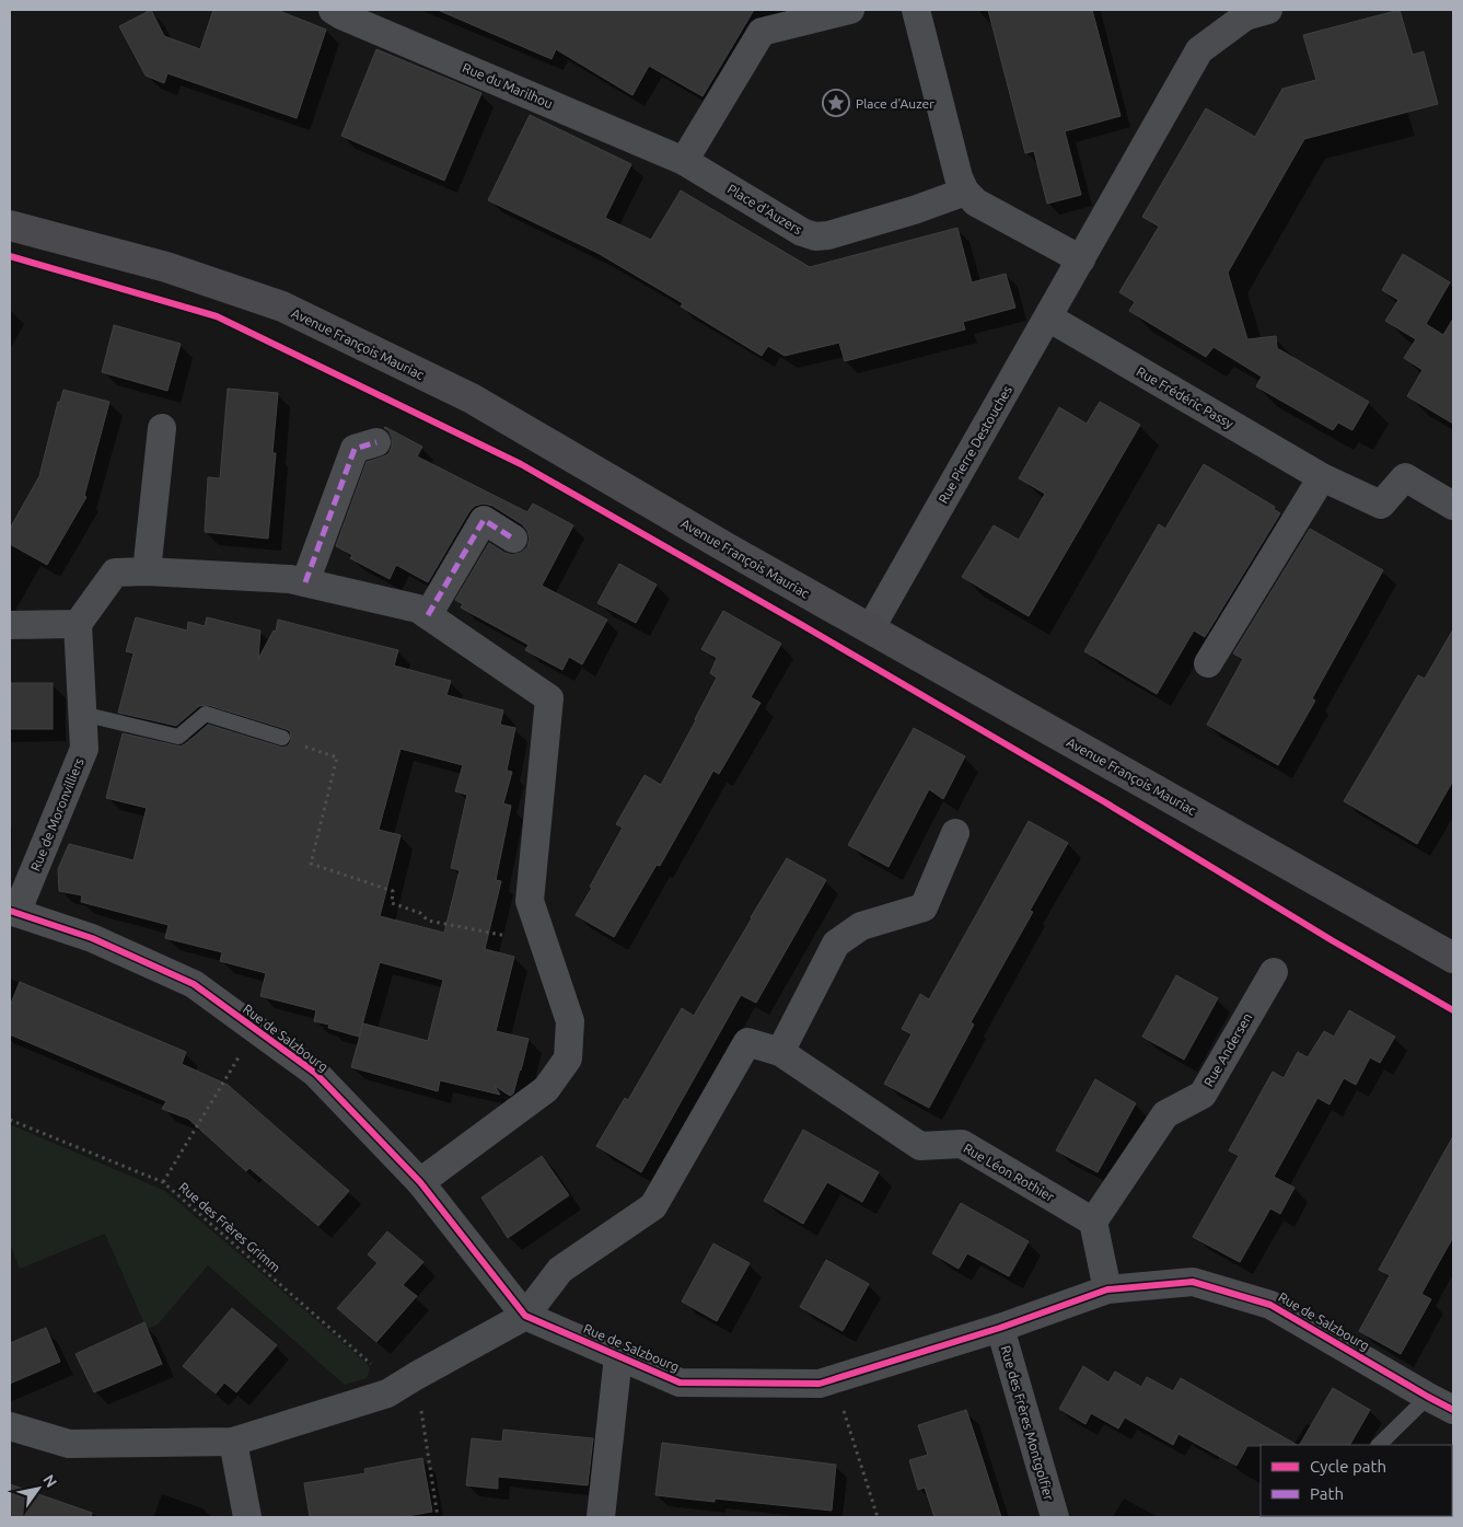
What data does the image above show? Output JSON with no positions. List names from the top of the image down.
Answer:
{
  "streets": {
    "street": [
      "Rue du Marilhou",
      "Place d'Auzers",
      "Avenue François Mauriac",
      "Rue Frédéric Passy",
      "Rue Pierre Destouches",
      "Rue de Moronvilliers",
      "Rue de Salzbourg",
      "Rue Andersen",
      "Rue Léon Rothier",
      "Rue des Frères Montgolfier"
    ],
    "path": ["Rue des Frères Grimm"]
  },
  "crossings": [
    ["Rue du Marilhou", "Place d'Auzers"],
    ["Avenue François Mauriac", "Rue Pierre Destouches"],
    ["Rue Frédéric Passy", "Rue Pierre Destouches"],
    ["Rue de Moronvilliers", "Rue de Salzbourg"],
    ["Rue de Salzbourg", "Rue Léon Rothier"],
    ["Rue de Salzbourg", "Rue des Frères Montgolfier"],
    ["Rue Andersen", "Rue Léon Rothier"]
  ],
  "places": {
    "place": ["Place d'Auzer"]
  },
  "legend": ["Cycle path", "Path"],
  "north": "top right"
}
